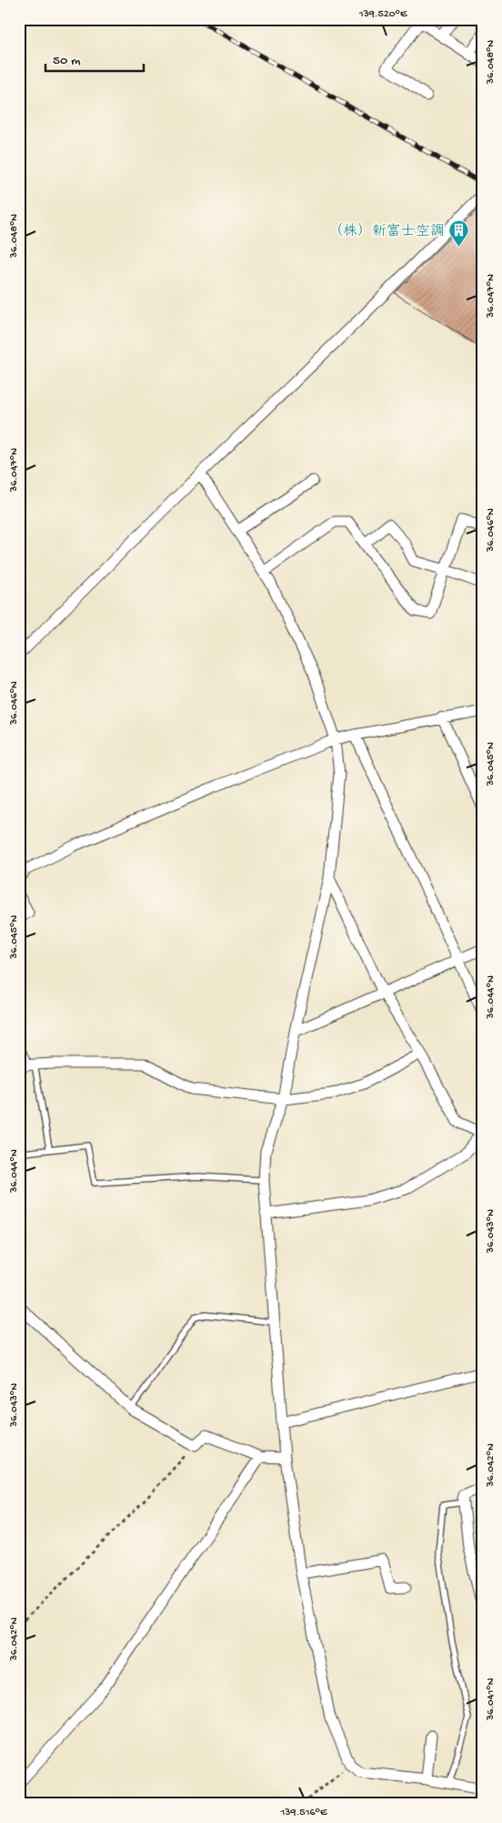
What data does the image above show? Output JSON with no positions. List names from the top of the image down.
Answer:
{
  "places": {
    "building": ["（株）新富士空調"]
  },
  "scale_bar": "50 m",
  "coordinates": [
    "139.520°E",
    "36.048°N",
    "36.047°N",
    "36.046°N",
    "36.045°N",
    "36.044°N",
    "36.043°N",
    "36.042°N",
    "36.041°N",
    "139.516°E"
  ]
}
